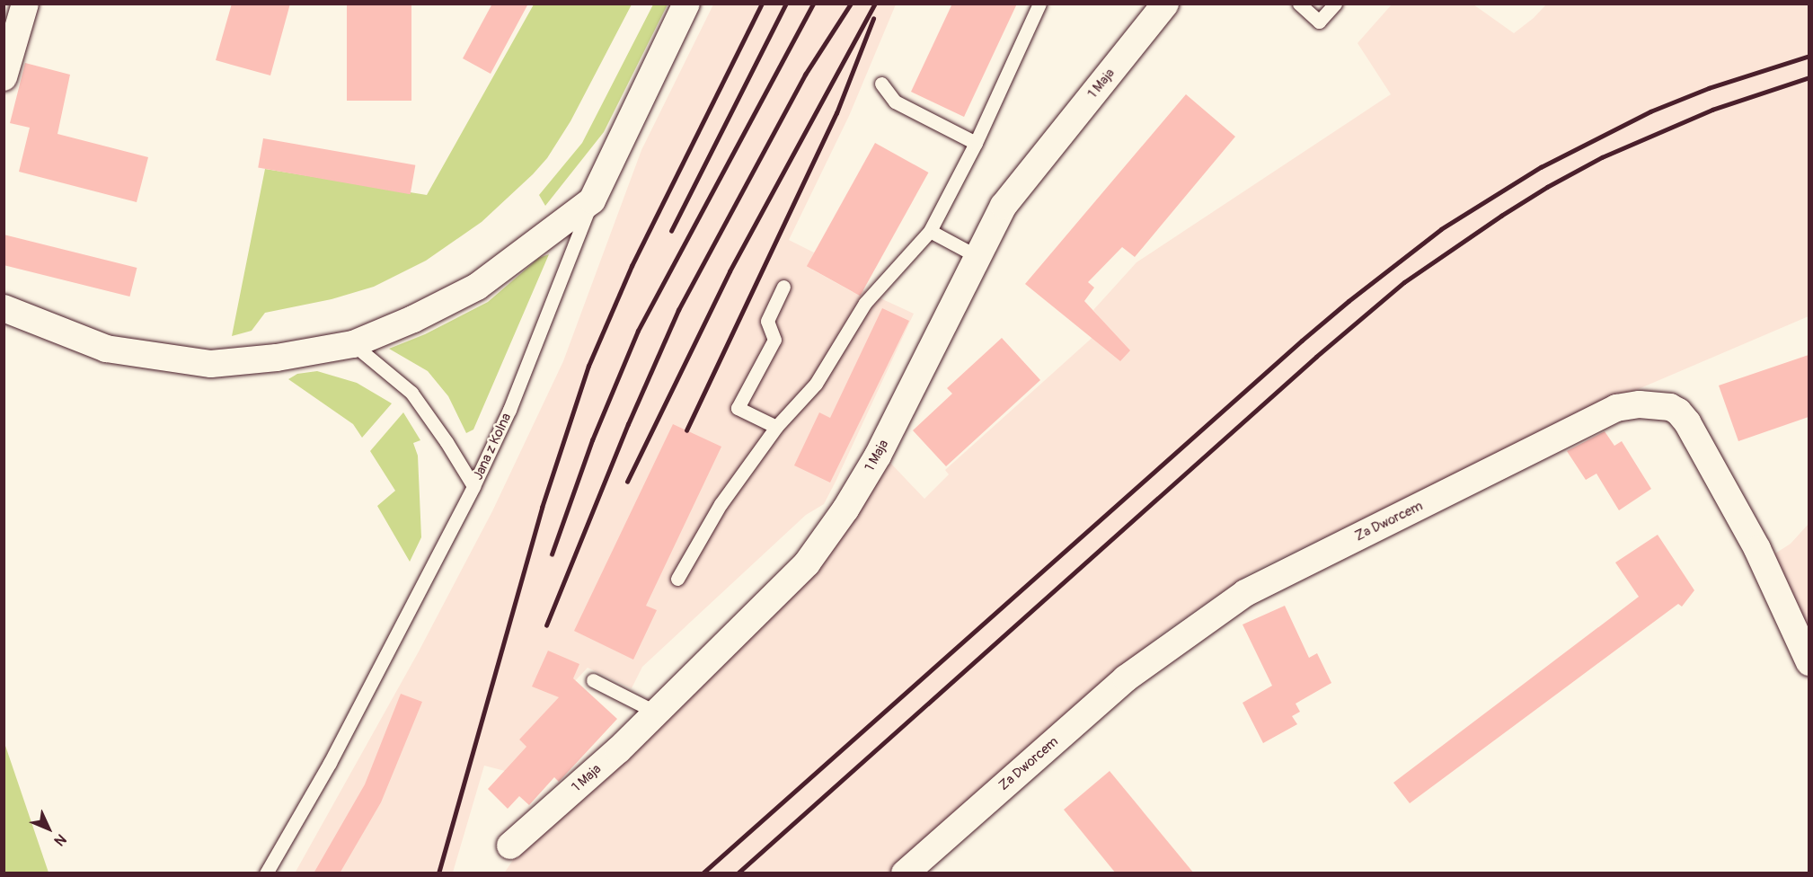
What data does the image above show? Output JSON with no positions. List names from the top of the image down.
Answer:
{
  "streets": {
    "street": ["1 Maja", "Jana z Kolna", "Za Dworcem"]
  },
  "north": "bottom right"
}
